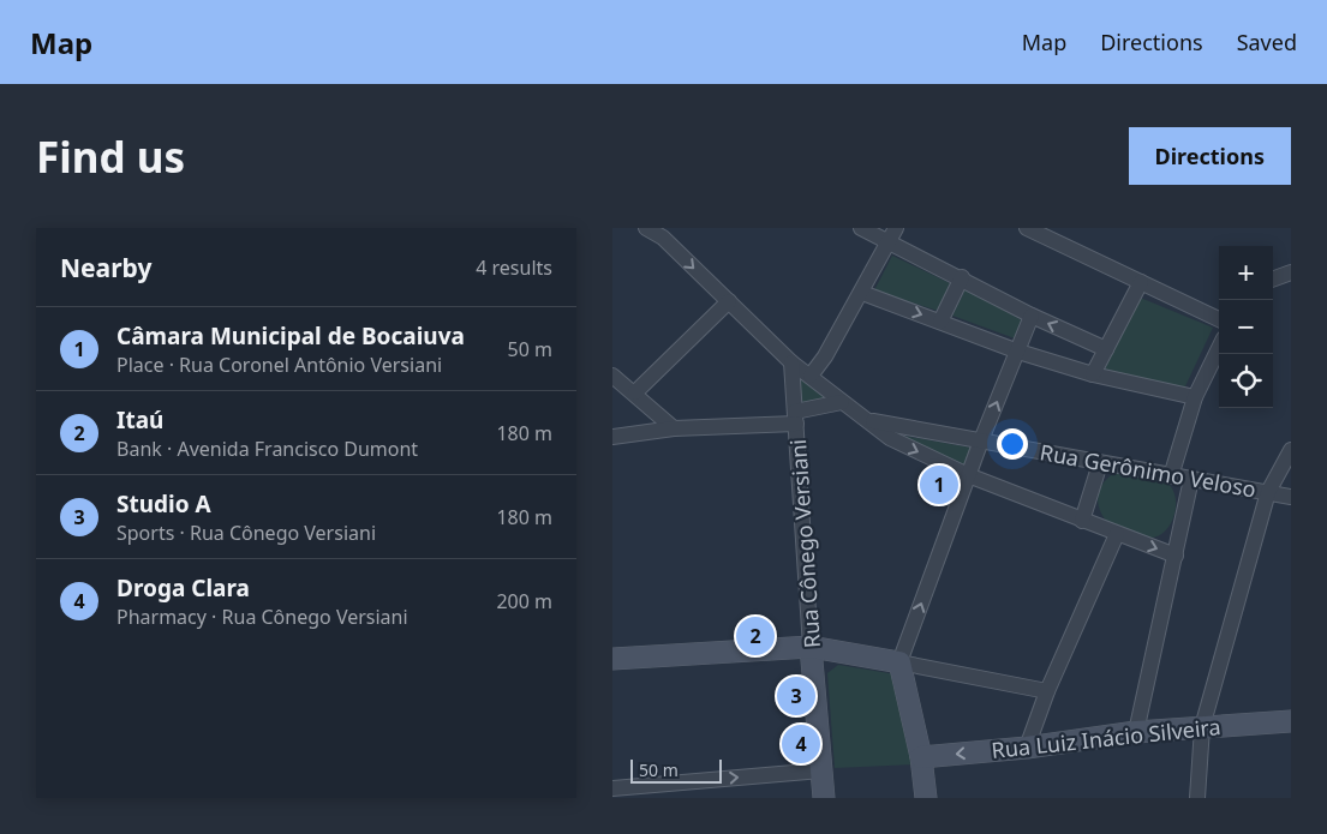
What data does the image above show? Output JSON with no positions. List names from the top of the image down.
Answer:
{
  "streets": {
    "street": ["Rua Gerônimo Veloso", "Rua Cônego Versiani", "Rua Luiz Inácio Silveira"]
  },
  "scale_bar": "50 m",
  "page": {
    "header": "Map",
    "nav": ["Map", "Directions", "Saved"],
    "buttons": "Directions",
    "title": "Find us",
    "heading": ["Nearby", "4 results"],
    "map_buttons": ["+", "−"],
    "list": [
      {
        "mark": "1",
        "name": "Câmara Municipal de Bocaiuva",
        "note": "Place · Rua Coronel Antônio Versiani",
        "value": "50 m"
      },
      {
        "mark": "2",
        "name": "Itaú",
        "note": "Bank · Avenida Francisco Dumont",
        "value": "180 m"
      },
      {
        "mark": "3",
        "name": "Studio A",
        "note": "Sports · Rua Cônego Versiani",
        "value": "180 m"
      },
      {
        "mark": "4",
        "name": "Droga Clara",
        "note": "Pharmacy · Rua Cônego Versiani",
        "value": "200 m"
      }
    ],
    "pins": [
      "1",
      "2",
      "3",
      "4"
    ],
    "scale": "50 m"
  }
}
